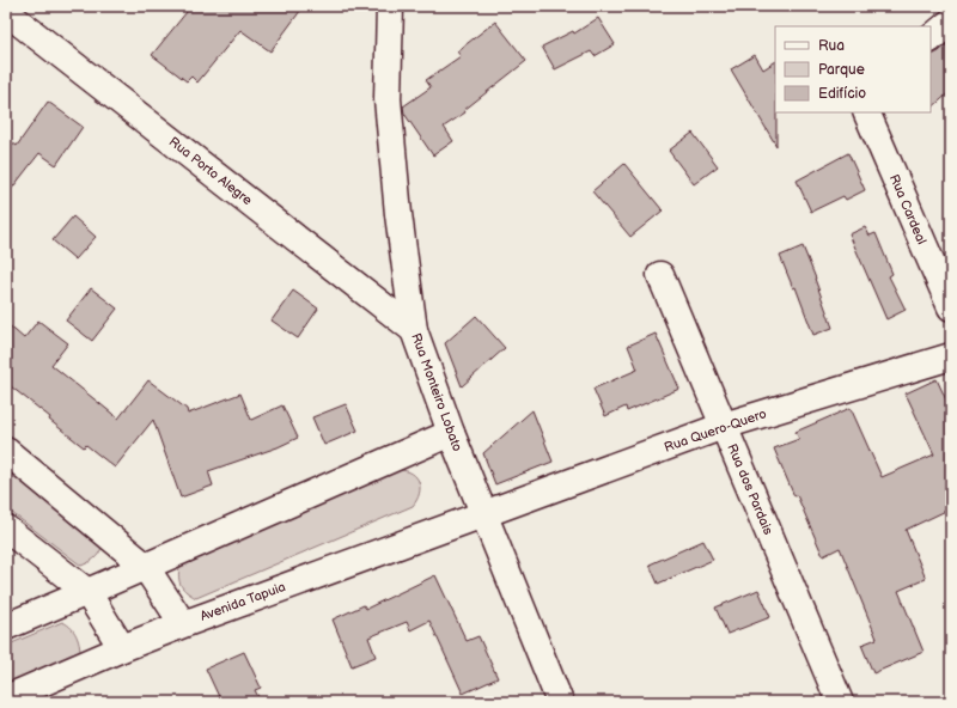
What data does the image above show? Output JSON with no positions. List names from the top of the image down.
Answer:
{
  "streets": {
    "street": [
      "Rua Porto Alegre",
      "Rua Cardeal",
      "Rua Monteiro Lobato",
      "Rua Quero-Quero",
      "Rua dos Pardais",
      "Avenida Tapuia"
    ]
  },
  "crossings": [
    ["Rua Porto Alegre", "Rua Monteiro Lobato"],
    ["Rua Monteiro Lobato", "Rua Quero-Quero"],
    ["Rua Monteiro Lobato", "Avenida Tapuia"],
    ["Rua Quero-Quero", "Rua dos Pardais"],
    ["Rua Quero-Quero", "Avenida Tapuia"]
  ],
  "legend": ["Rua", "Parque", "Edifício"]
}
